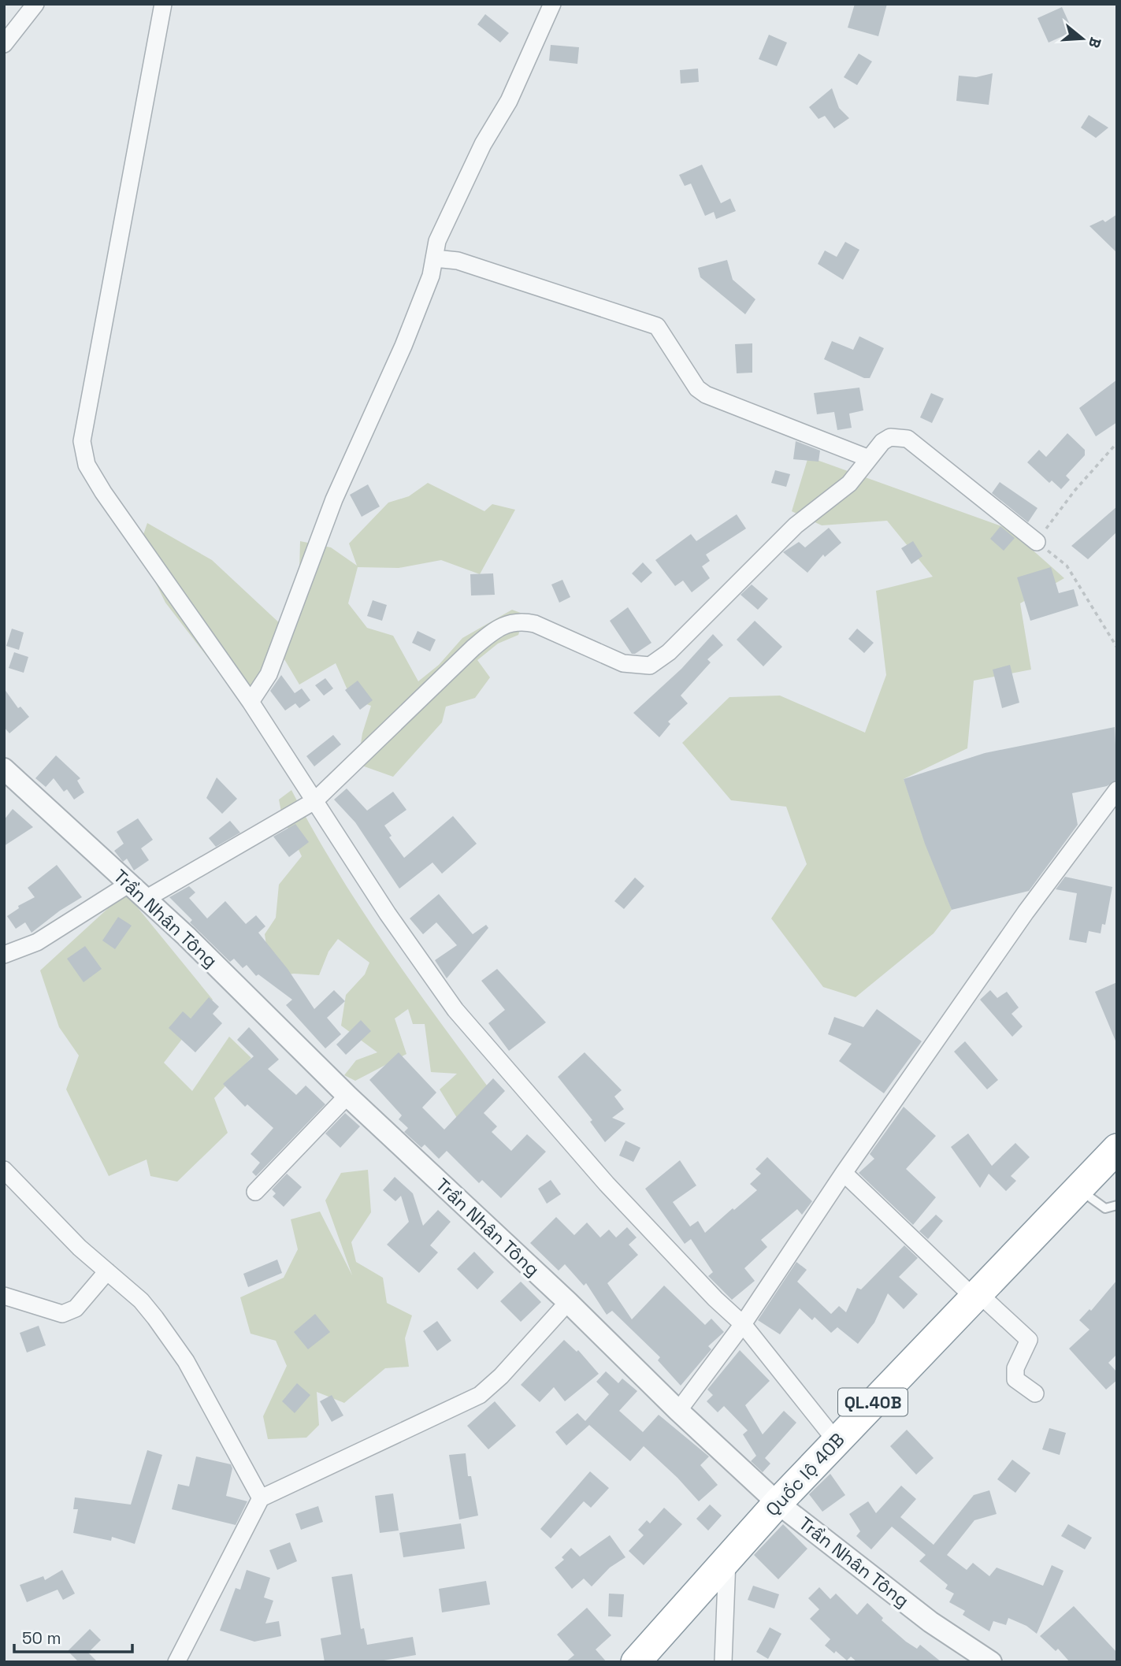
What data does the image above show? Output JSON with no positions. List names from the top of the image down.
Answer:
{
  "streets": {
    "highway": ["QL.40B", "Quốc lộ 40B"],
    "street": ["Trần Nhân Tông"]
  },
  "crossings": [
    ["Trần Nhân Tông", "Quốc lộ 40B"]
  ],
  "scale_bar": "50 m",
  "north": "right"
}
